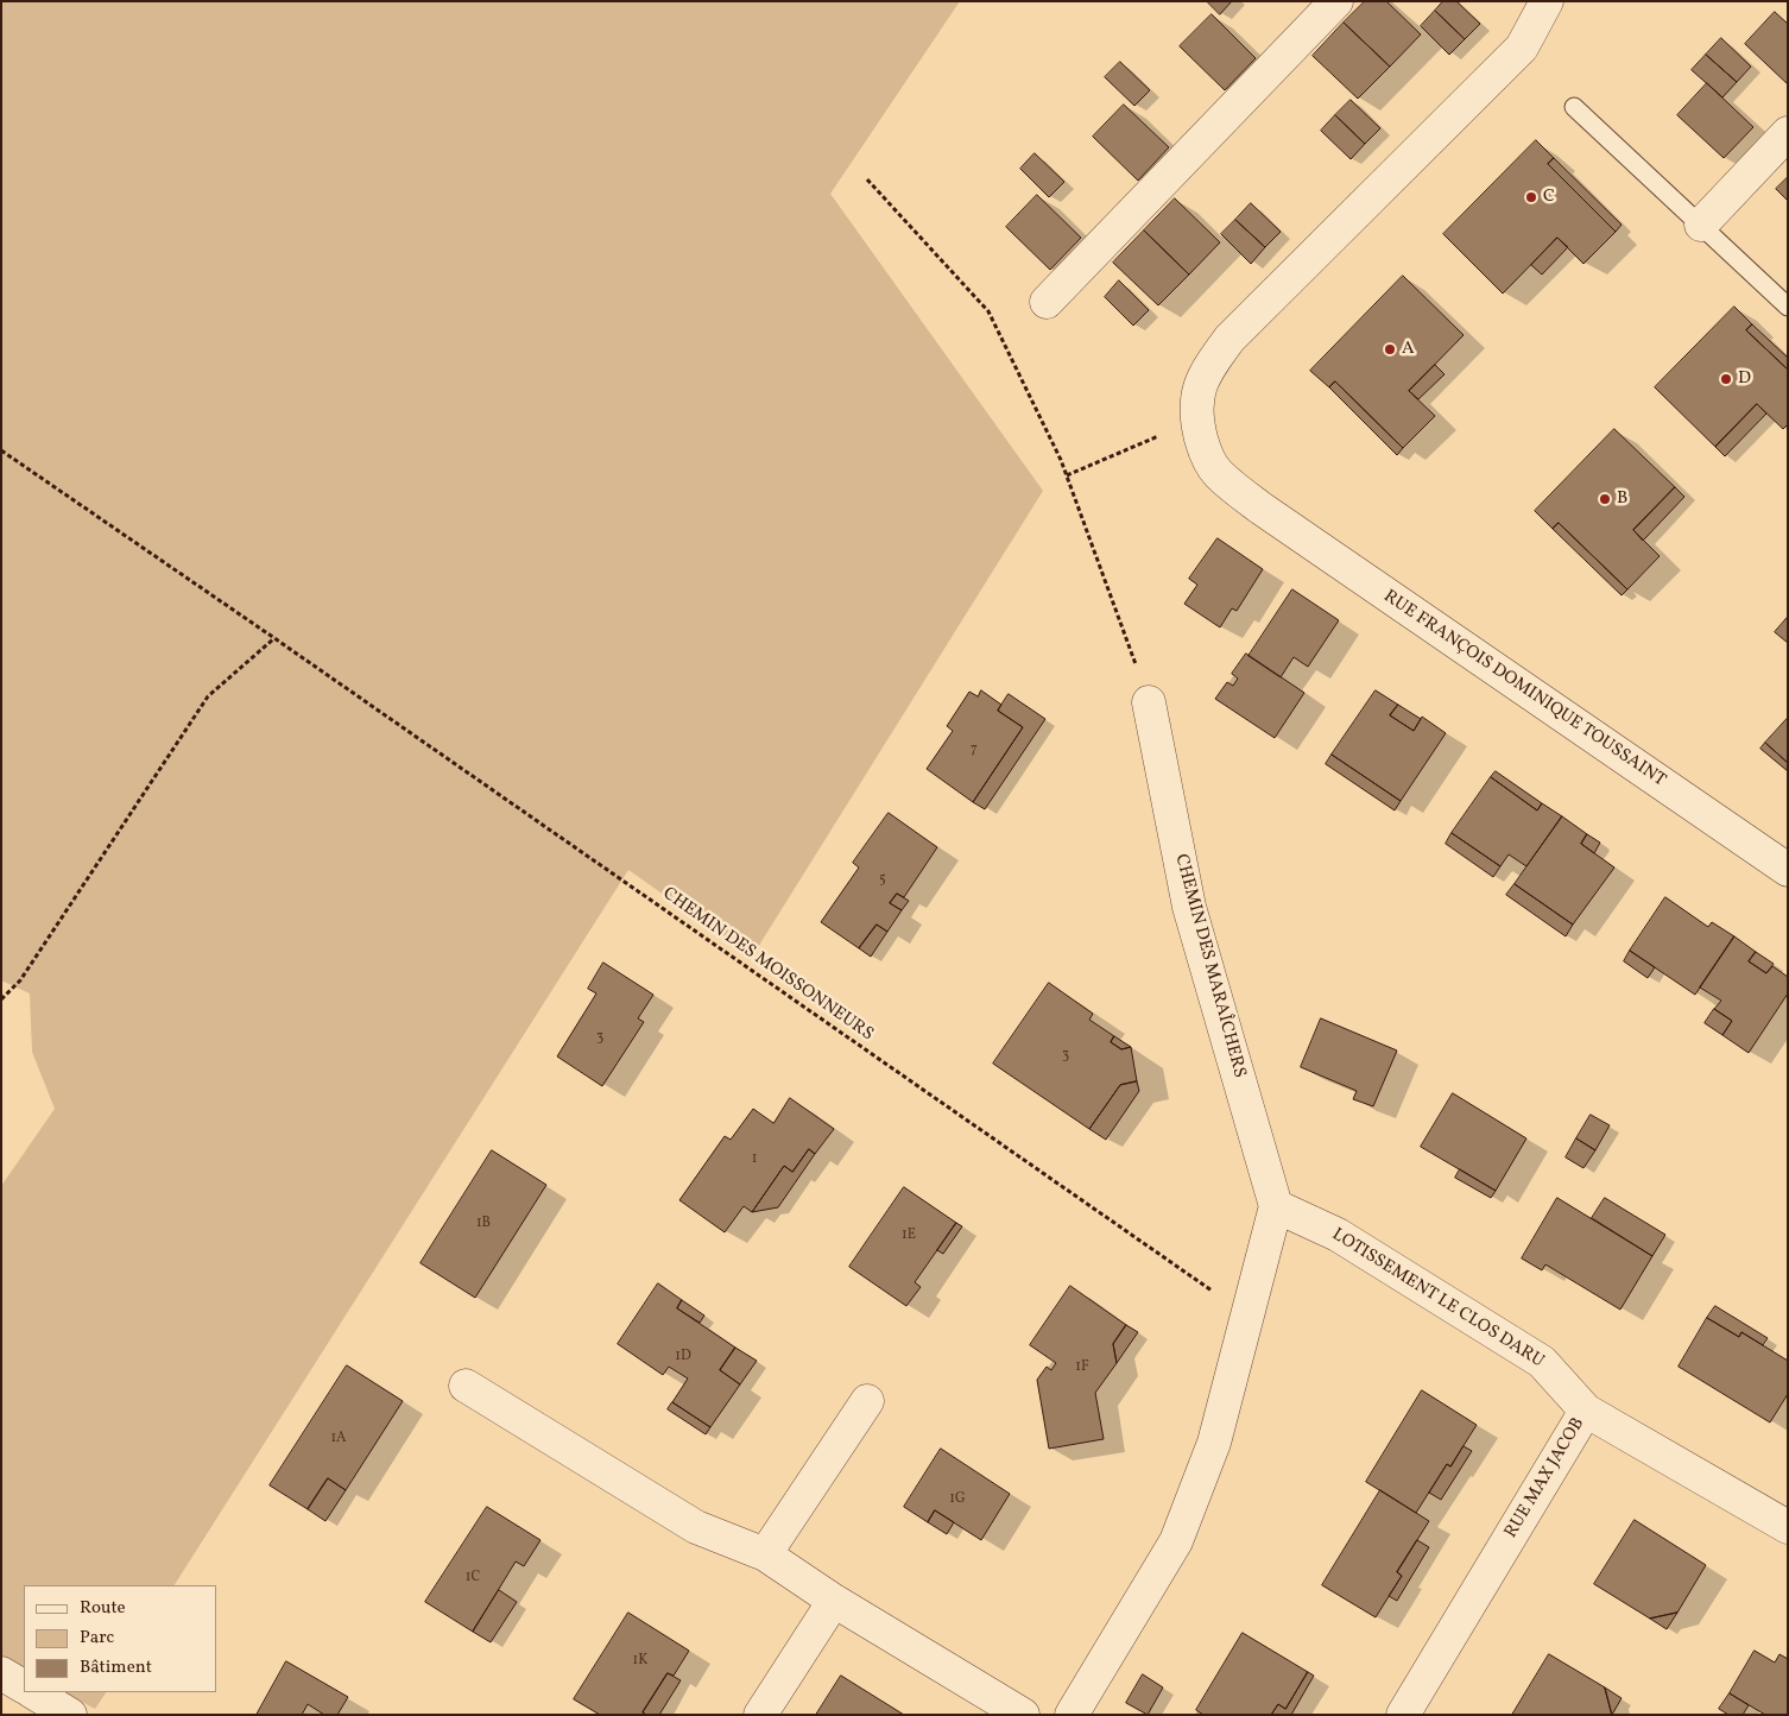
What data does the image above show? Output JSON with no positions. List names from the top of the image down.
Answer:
{
  "streets": {
    "street": [
      "RUE FRANÇOIS DOMINIQUE TOUSSAINT",
      "CHEMIN DES MARAÎCHERS",
      "LOTISSEMENT LE CLOS DARU",
      "RUE MAX JACOB"
    ],
    "path": ["CHEMIN DES MOISSONNEURS"]
  },
  "crossings": [
    ["CHEMIN DES MARAÎCHERS", "LOTISSEMENT LE CLOS DARU"],
    ["LOTISSEMENT LE CLOS DARU", "RUE MAX JACOB"]
  ],
  "places": [
    "C",
    "A",
    "D",
    "B"
  ],
  "house_numbers": [
    "7",
    "5",
    "3",
    "3",
    "1",
    "1B",
    "1E",
    "1D",
    "1F",
    "1A",
    "1G",
    "1C",
    "1K"
  ],
  "legend": ["Route", "Parc", "Bâtiment"]
}
